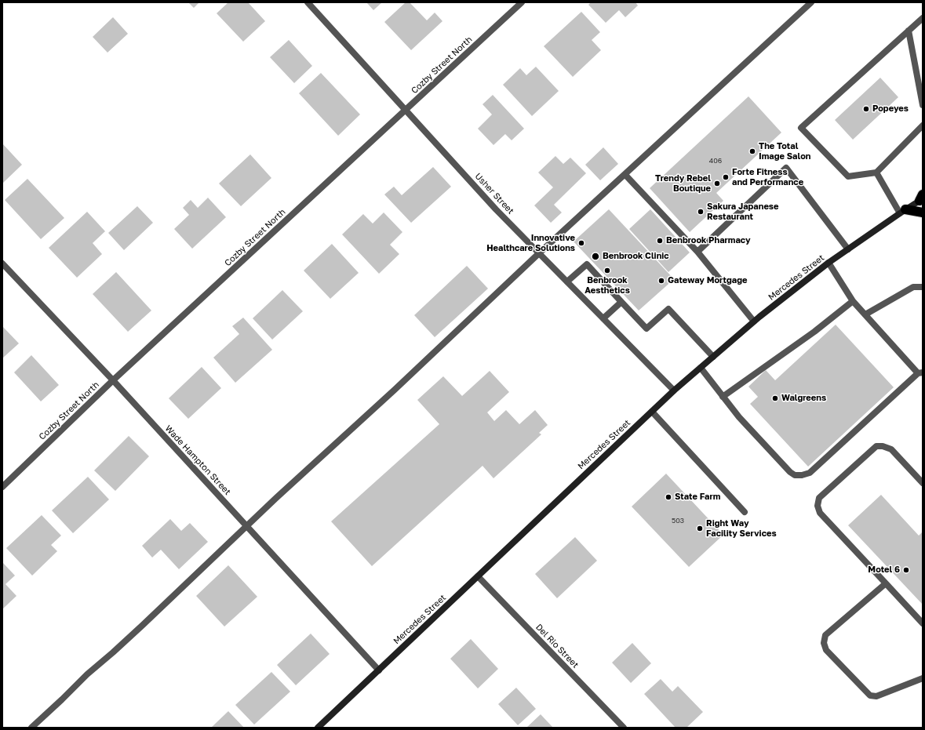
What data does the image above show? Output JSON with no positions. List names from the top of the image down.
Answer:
{
  "streets": {
    "street": [
      "Cozby Street North",
      "Usher Street",
      "Mercedes Street",
      "Wade Hampton Street",
      "Del Rio Street"
    ]
  },
  "crossings": [
    ["Cozby Street North", "Usher Street"],
    ["Cozby Street North", "Wade Hampton Street"],
    ["Usher Street", "Mercedes Street"],
    ["Mercedes Street", "Wade Hampton Street"],
    ["Mercedes Street", "Del Rio Street"]
  ],
  "places": [
    "Popeyes",
    "The Total Image Salon",
    "Forte Fitness and Performance",
    "Trendy Rebel Boutique",
    "Sakura Japanese Restaurant",
    "Benbrook Pharmacy",
    "Innovative Healthcare Solutions",
    "Benbrook Clinic",
    "Benbrook Aesthetics",
    "Gateway Mortgage",
    "Walgreens",
    "State Farm",
    "Right Way Facility Services",
    "Motel 6"
  ],
  "house_numbers": ["406", "503"]
}
